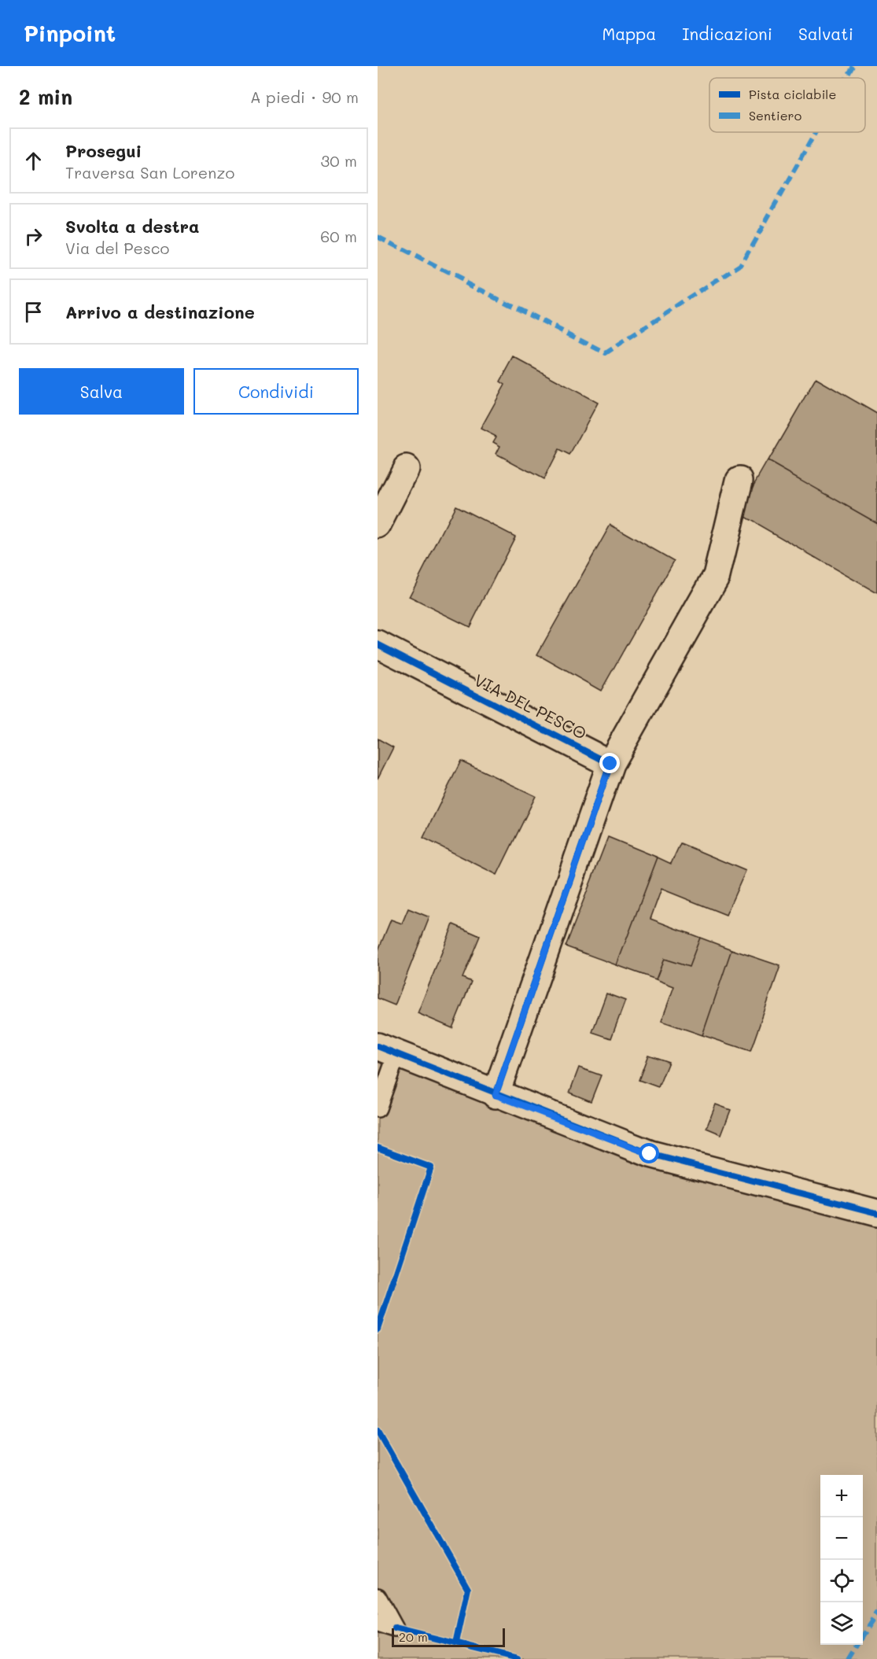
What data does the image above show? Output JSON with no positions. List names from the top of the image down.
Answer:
{
  "streets": {
    "street": ["VIA DEL PESCO"]
  },
  "legend": ["Pista ciclabile", "Sentiero"],
  "scale_bar": "20 m",
  "page": {
    "header": "Pinpoint",
    "nav": ["Mappa", "Indicazioni", "Salvati"],
    "heading": ["2 min", "A piedi · 90 m"],
    "list": [
      ["Prosegui", "Traversa San Lorenzo", "30 m"],
      ["Svolta a destra", "Via del Pesco", "60 m"],
      "Arrivo a destinazione"
    ],
    "buttons": ["Salva", "Condividi"],
    "map_buttons": ["+", "−"],
    "scale": "20 m"
  }
}
